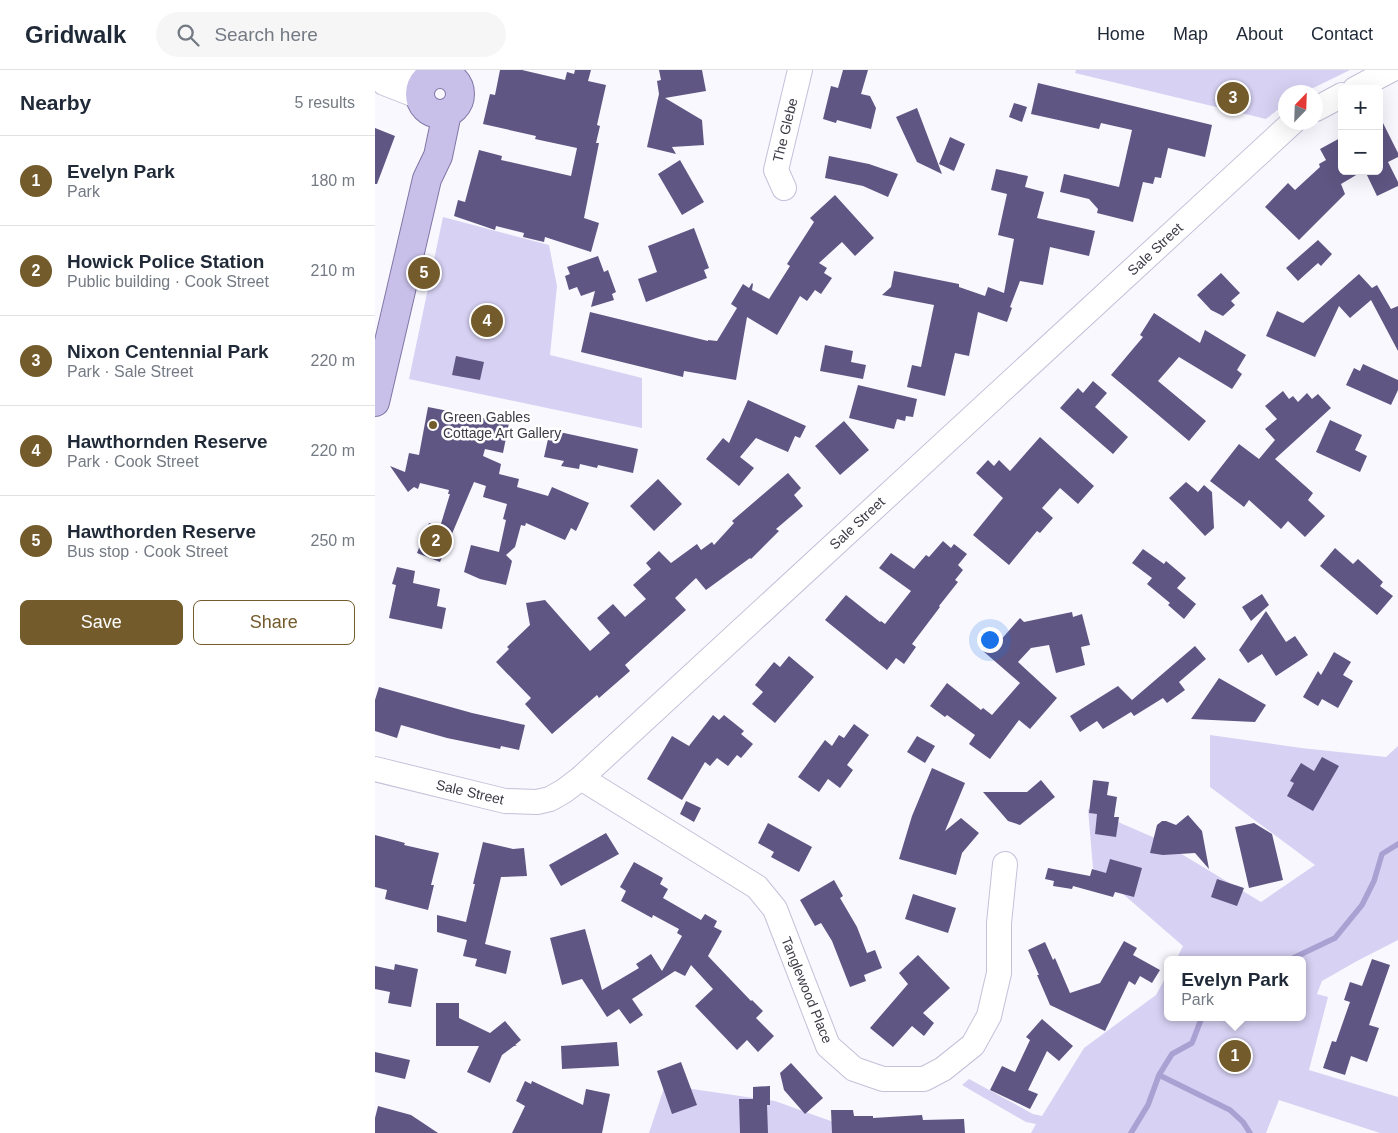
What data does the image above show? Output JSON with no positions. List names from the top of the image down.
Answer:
{
  "streets": {
    "street": ["The Glebe", "Sale Street", "Tanglewood Place"]
  },
  "crossings": [
    ["Sale Street", "Tanglewood Place"]
  ],
  "places": ["Green Gables Cottage Art Gallery"],
  "north": "top right",
  "page": {
    "header": "Gridwalk",
    "search": "Search here",
    "nav": [
      "Home",
      "Map",
      "About",
      "Contact"
    ],
    "heading": ["Nearby", "5 results"],
    "pins": [
      "3",
      "5",
      "4",
      "2",
      "1"
    ],
    "map_buttons": ["+", "−"],
    "list": [
      {
        "mark": "1",
        "name": "Evelyn Park",
        "note": "Park",
        "value": "180 m"
      },
      {
        "mark": "2",
        "name": "Howick Police Station",
        "note": "Public building · Cook Street",
        "value": "210 m"
      },
      {
        "mark": "3",
        "name": "Nixon Centennial Park",
        "note": "Park · Sale Street",
        "value": "220 m"
      },
      {
        "mark": "4",
        "name": "Hawthornden Reserve",
        "note": "Park · Cook Street",
        "value": "220 m"
      },
      {
        "mark": "5",
        "name": "Hawthorden Reserve",
        "note": "Bus stop · Cook Street",
        "value": "250 m"
      }
    ],
    "buttons": ["Save", "Share"],
    "popup": ["Evelyn Park", "Park"]
  }
}
